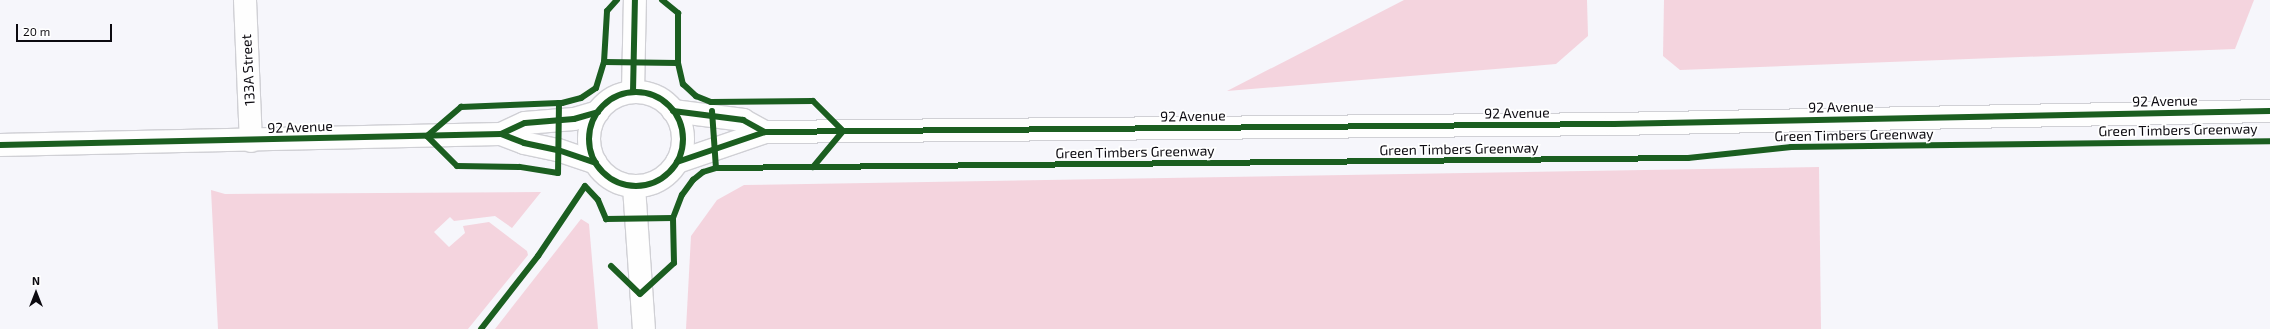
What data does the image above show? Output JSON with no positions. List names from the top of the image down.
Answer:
{
  "streets": {
    "main road": ["133A Street", "92 Avenue"],
    "cycle path": ["Green Timbers Greenway"]
  },
  "crossings": [
    ["133A Street", "92 Avenue"]
  ],
  "scale_bar": "20 m",
  "north": "top"
}
